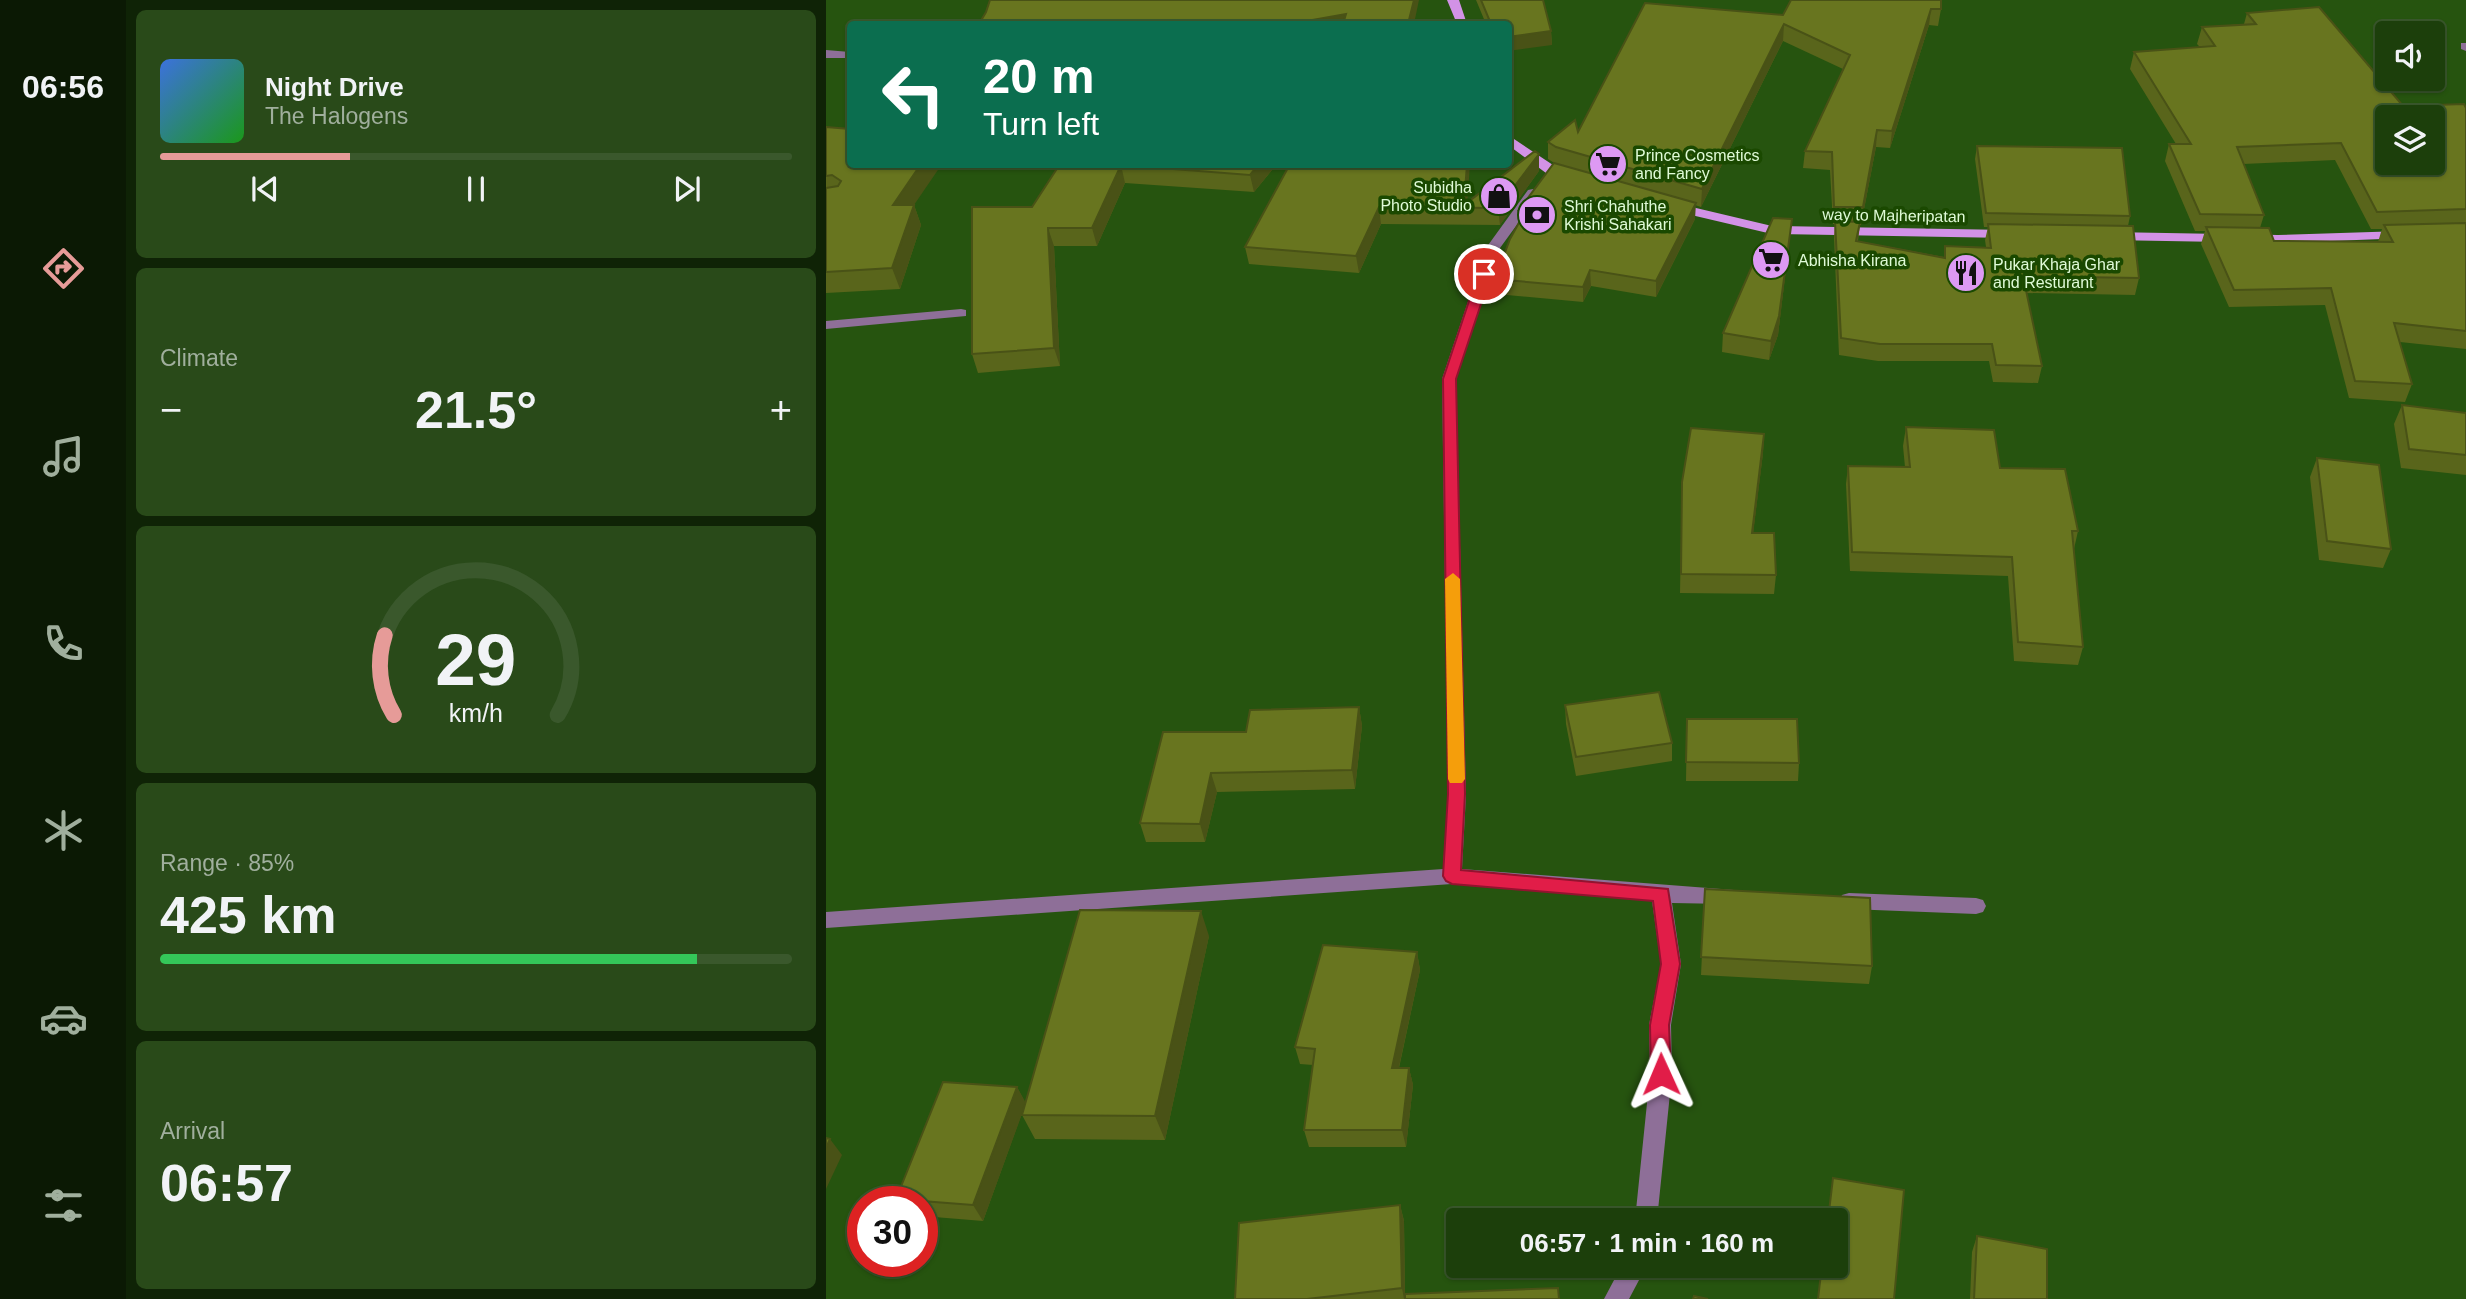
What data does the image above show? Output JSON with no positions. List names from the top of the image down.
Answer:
{
  "streets": {
    "main road": ["way to Majheripatan"]
  },
  "places": {
    "supermarket": ["Prince Cosmetics and Fancy", "Abhisha Kirana"],
    "shop": ["Subidha Photo Studio"],
    "bank": ["Shri Chahuthe Krishi Sahakari"],
    "restaurant": ["Pukar Khaja Ghar and Resturant"]
  },
  "page": {
    "tabs": "06:56",
    "turn": ["20 m", "Turn left"],
    "song": ["Night Drive", "The Halogens"],
    "tile": [
      "Climate",
      ["Range · 85%", "425 km"],
      ["Arrival", "06:57"]
    ],
    "heat": ["−", "21.5°", "+"],
    "limit": "30",
    "trip": "06:57 · 1 min · 160 m",
    "gauge": ["29", "km/h"]
  }
}
